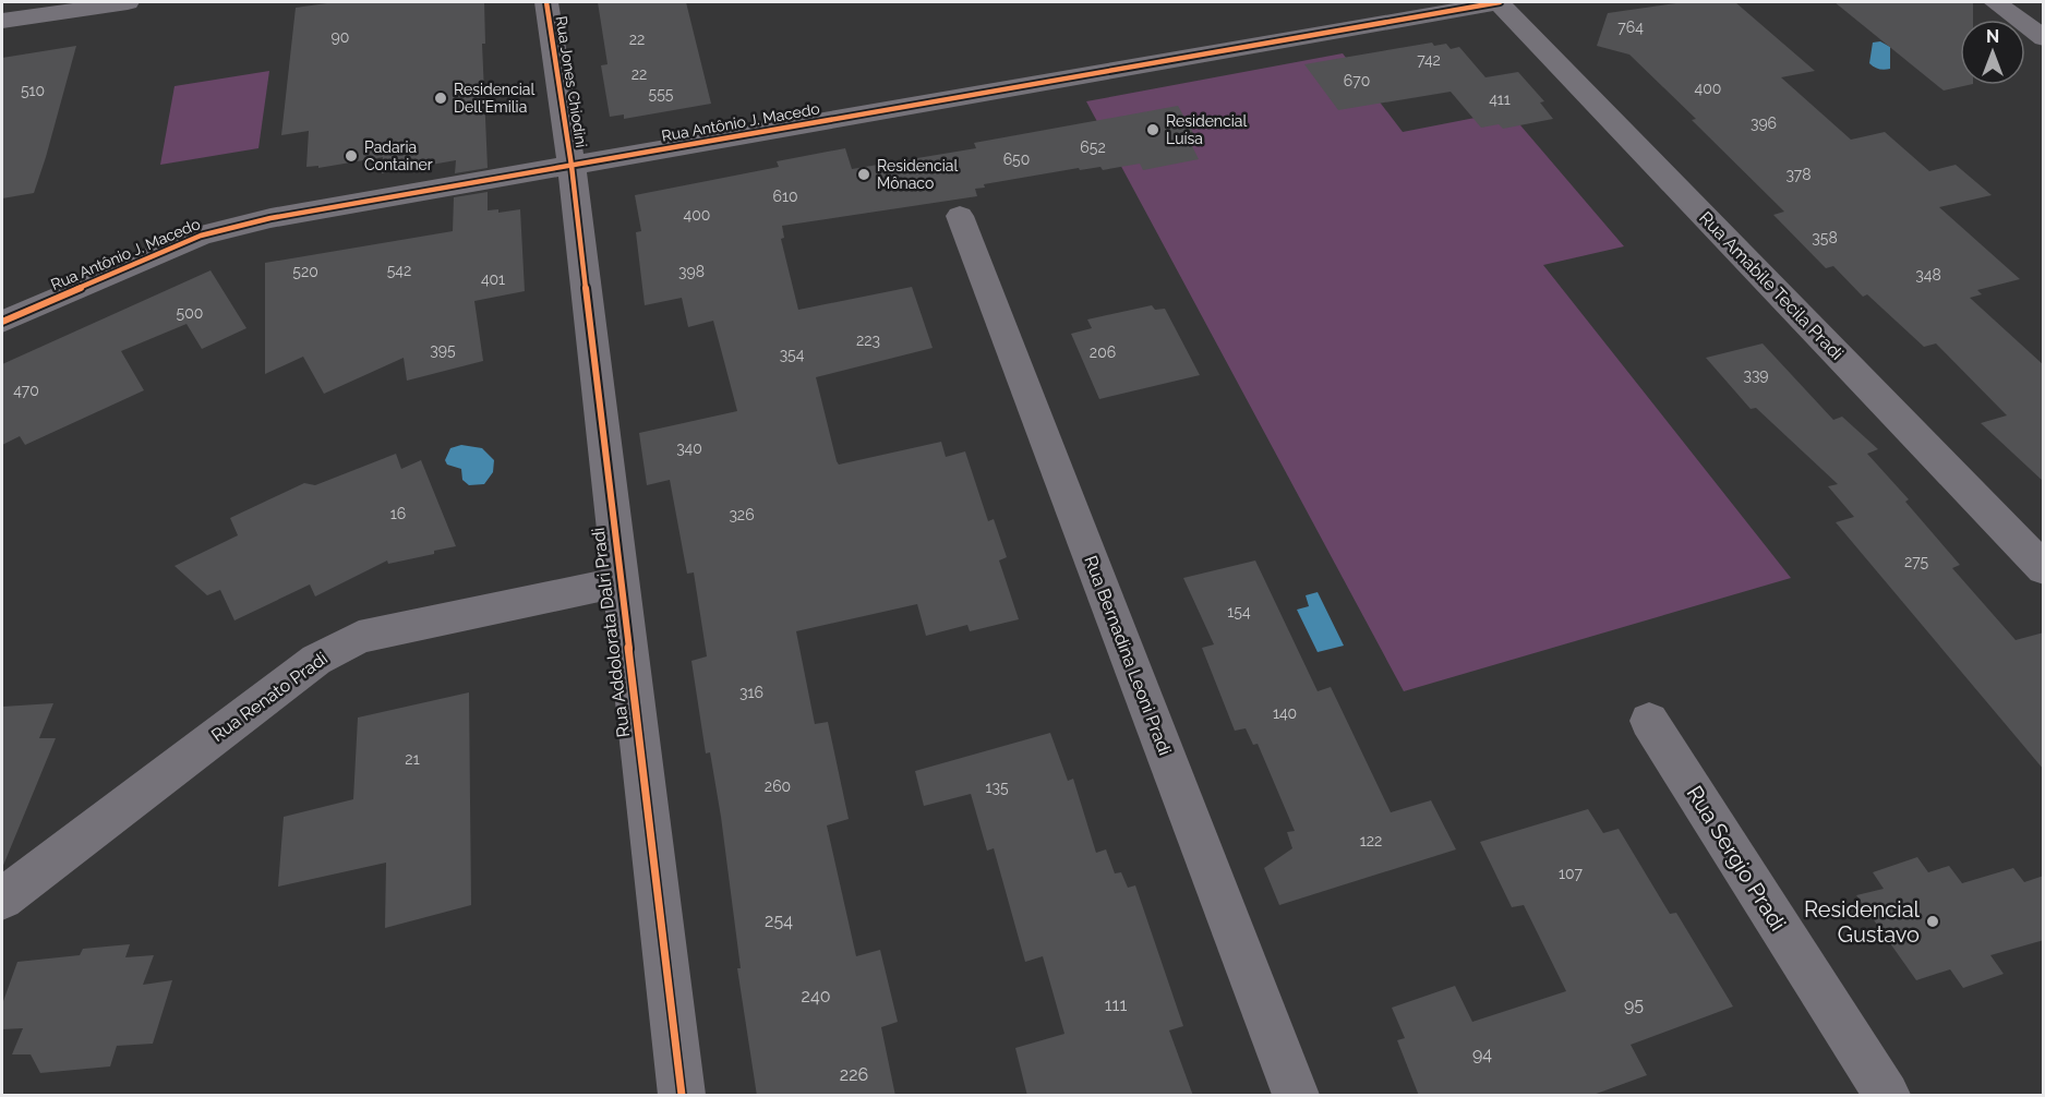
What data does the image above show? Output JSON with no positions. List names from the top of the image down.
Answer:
{
  "streets": {
    "street": [
      "Rua Jones Chiodini",
      "Rua Antônio J. Macedo",
      "Rua Amabile Tecila Pradi",
      "Rua Addolorata Dalri Pradi",
      "Rua Bernadina Leoni Pradi",
      "Rua Renato Pradi",
      "Rua Sergio Pradi"
    ]
  },
  "crossings": [
    ["Rua Jones Chiodini", "Rua Antônio J. Macedo"],
    ["Rua Jones Chiodini", "Rua Addolorata Dalri Pradi"],
    ["Rua Antônio J. Macedo", "Rua Amabile Tecila Pradi"],
    ["Rua Antônio J. Macedo", "Rua Addolorata Dalri Pradi"],
    ["Rua Addolorata Dalri Pradi", "Rua Renato Pradi"]
  ],
  "places": [
    "Residencial Dell'Emilia",
    "Residencial Luísa",
    "Padaria Container",
    "Residencial Mônaco",
    "Residencial Gustavo"
  ],
  "house_numbers": [
    "764",
    "90",
    "22",
    "742",
    "22",
    "670",
    "400",
    "510",
    "555",
    "411",
    "396",
    "652",
    "650",
    "378",
    "610",
    "400",
    "358",
    "542",
    "520",
    "398",
    "348",
    "401",
    "500",
    "223",
    "395",
    "206",
    "354",
    "339",
    "470",
    "340",
    "16",
    "326",
    "275",
    "154",
    "316",
    "140",
    "21",
    "260",
    "135",
    "122",
    "107",
    "254",
    "240",
    "111",
    "95",
    "94",
    "226"
  ],
  "north": "top"
}
